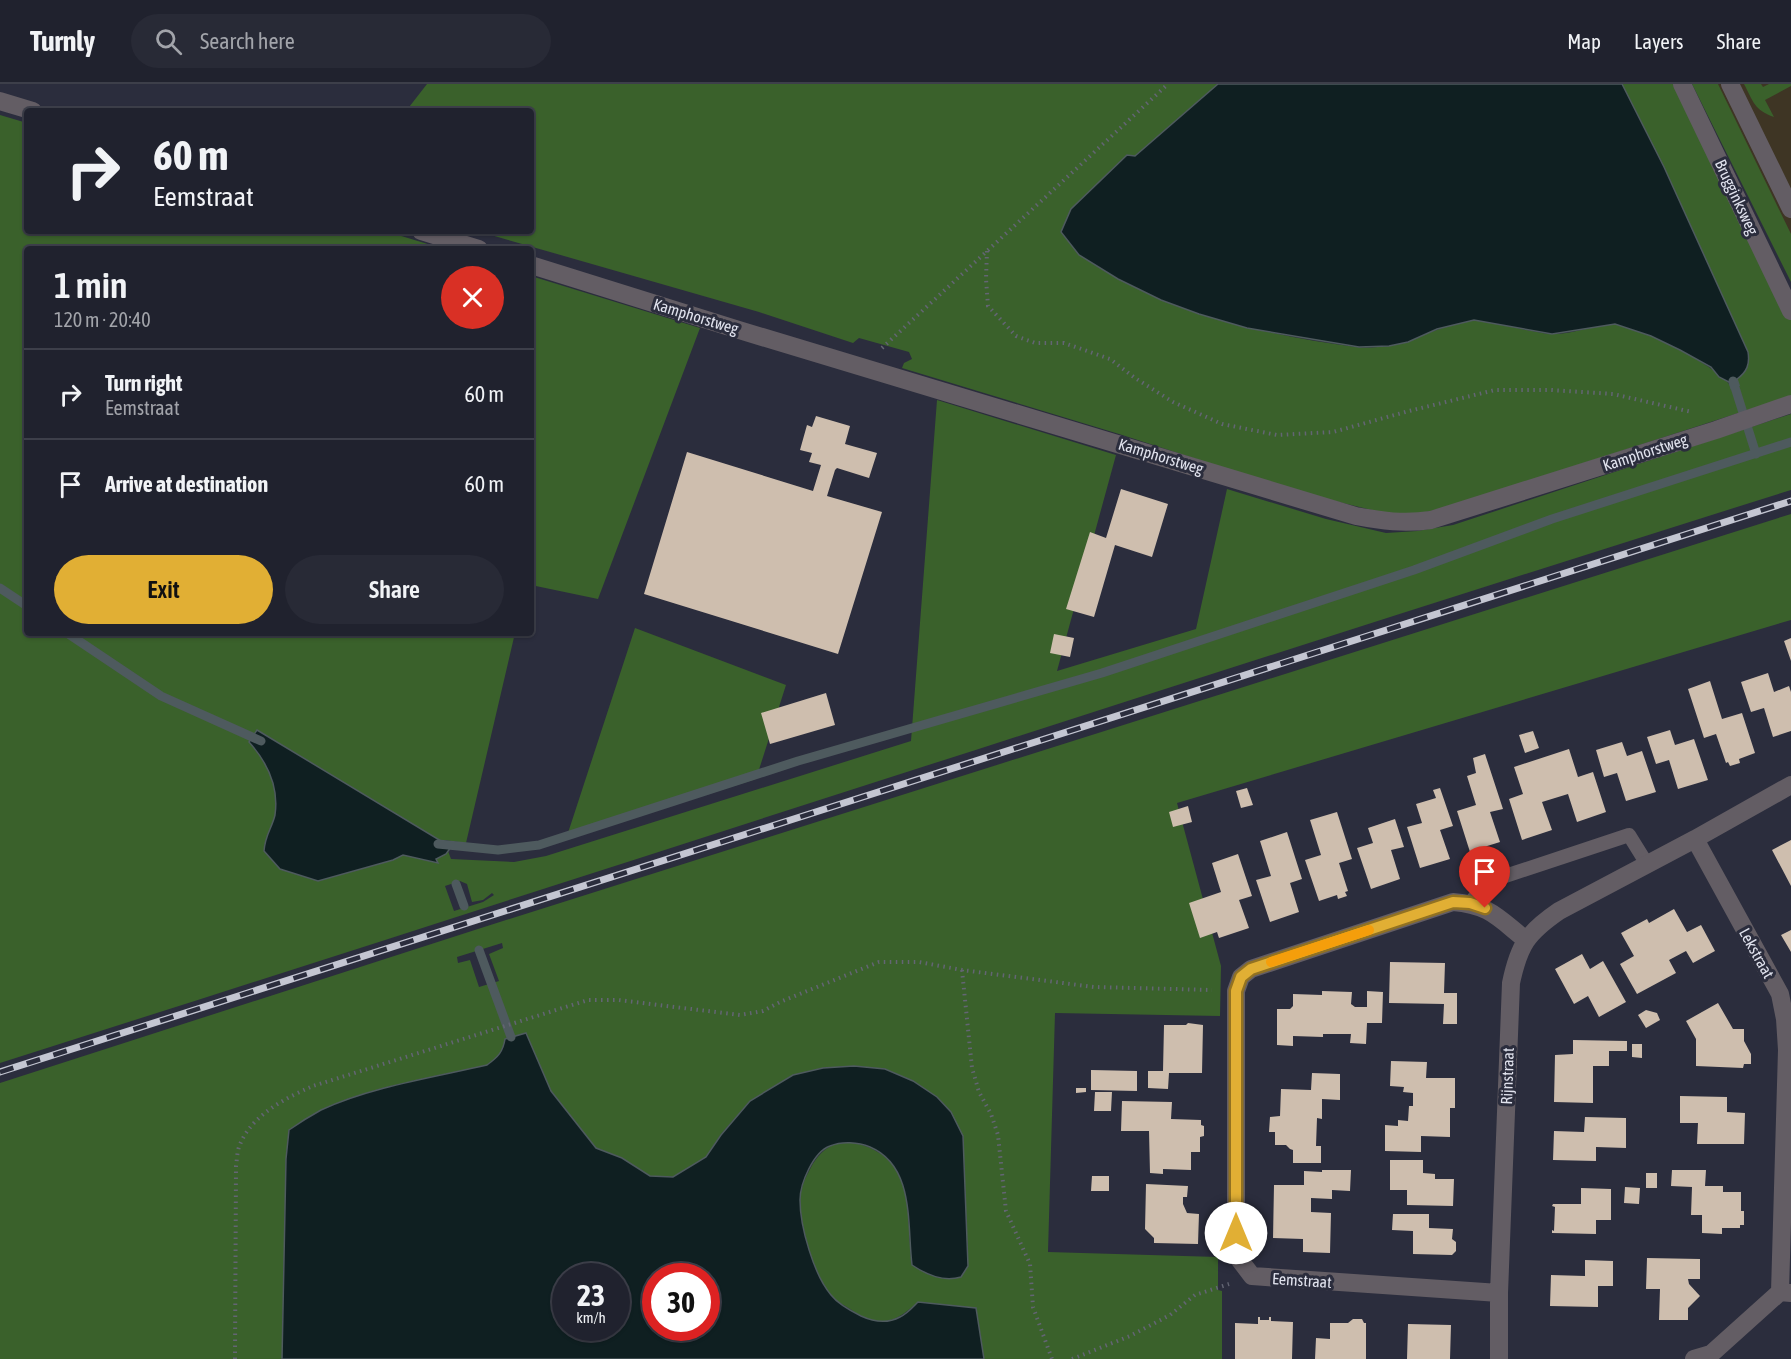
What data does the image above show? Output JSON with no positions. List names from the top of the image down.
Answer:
{
  "streets": {
    "street": [
      "Brugginksweg",
      "Kamphorstweg",
      "Lekstraat",
      "Rijnstraat",
      "Eemstraat"
    ]
  },
  "crossings": [
    ["Lekstraat", "Rijnstraat"],
    ["Rijnstraat", "Eemstraat"]
  ],
  "page": {
    "header": "Turnly",
    "search": "Search here",
    "nav": ["Map", "Layers", "Share"],
    "turn": ["60 m", "Eemstraat"],
    "heading": ["1 min", "120 m · 20:40"],
    "list": [
      {
        "name": "Turn right",
        "note": "Eemstraat",
        "value": "60 m"
      },
      {
        "name": "Arrive at destination",
        "value": "60 m"
      }
    ],
    "buttons": ["Exit", "Share"],
    "speed": "23 km/h",
    "limit": "30"
  }
}
